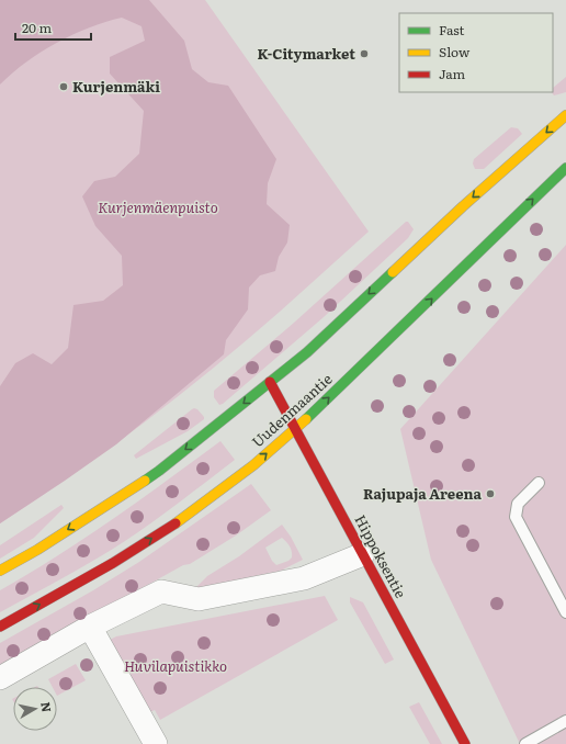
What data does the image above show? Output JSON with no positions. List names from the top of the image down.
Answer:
{
  "streets": {
    "main road": ["Uudenmaantie", "Hippoksentie"]
  },
  "crossings": [
    ["Uudenmaantie", "Hippoksentie"]
  ],
  "parks": ["Kurjenmäenpuisto", "Huvilapuistikko"],
  "places": ["K-Citymarket", "Kurjenmäki", "Rajupaja Areena"],
  "legend": ["Fast", "Slow", "Jam"],
  "scale_bar": "20 m",
  "north": "right"
}
